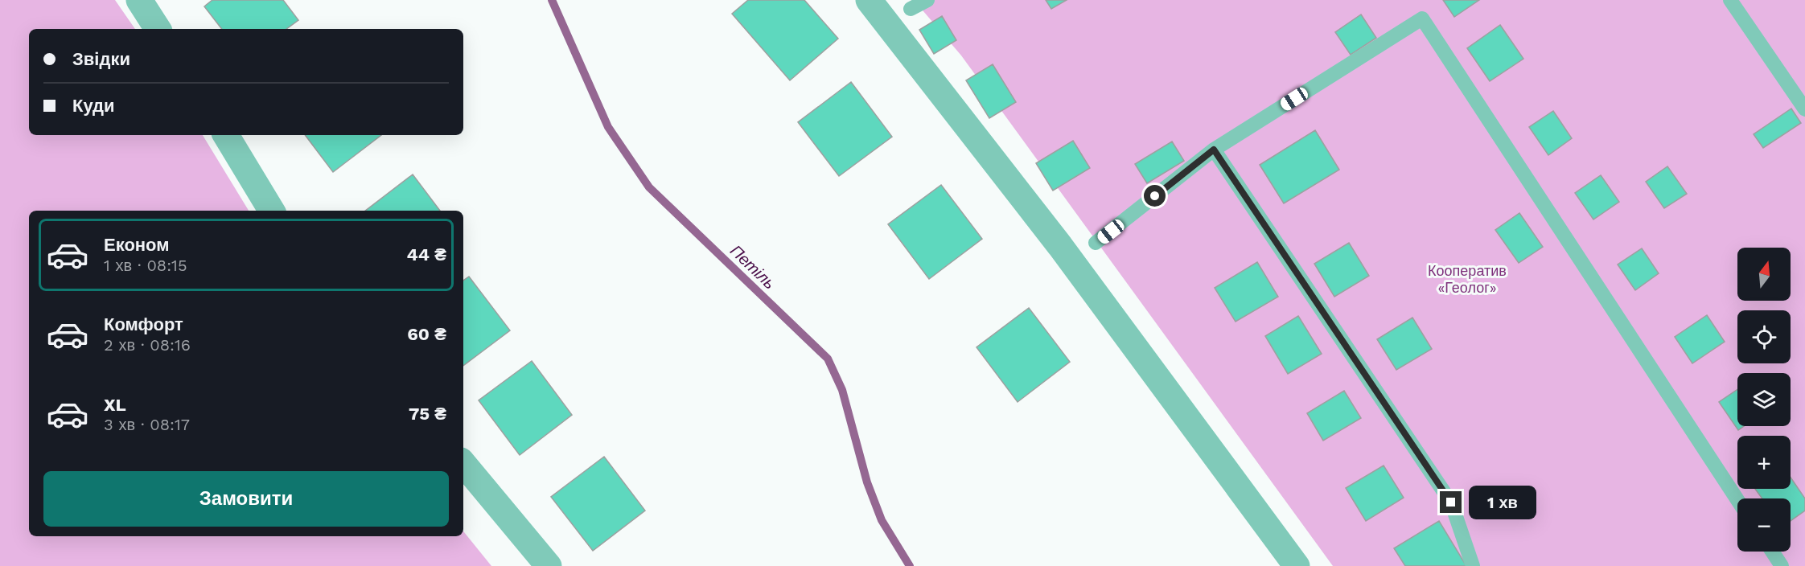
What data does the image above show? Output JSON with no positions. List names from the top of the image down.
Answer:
{
  "water": ["Петіль"],
  "parks": ["Кооператив «Геолог»"],
  "north": "top",
  "page": {
    "banner": ["Звідки", "Куди"],
    "list": [
      {
        "name": "Економ",
        "note": "1 хв · 08:15",
        "value": "44 ₴"
      },
      {
        "name": "Комфорт",
        "note": "2 хв · 08:16",
        "value": "60 ₴"
      },
      {
        "name": "XL",
        "note": "3 хв · 08:17",
        "value": "75 ₴"
      }
    ],
    "map_buttons": ["+", "−"],
    "buttons": "Замовити",
    "bubble": "1 хв"
  }
}
